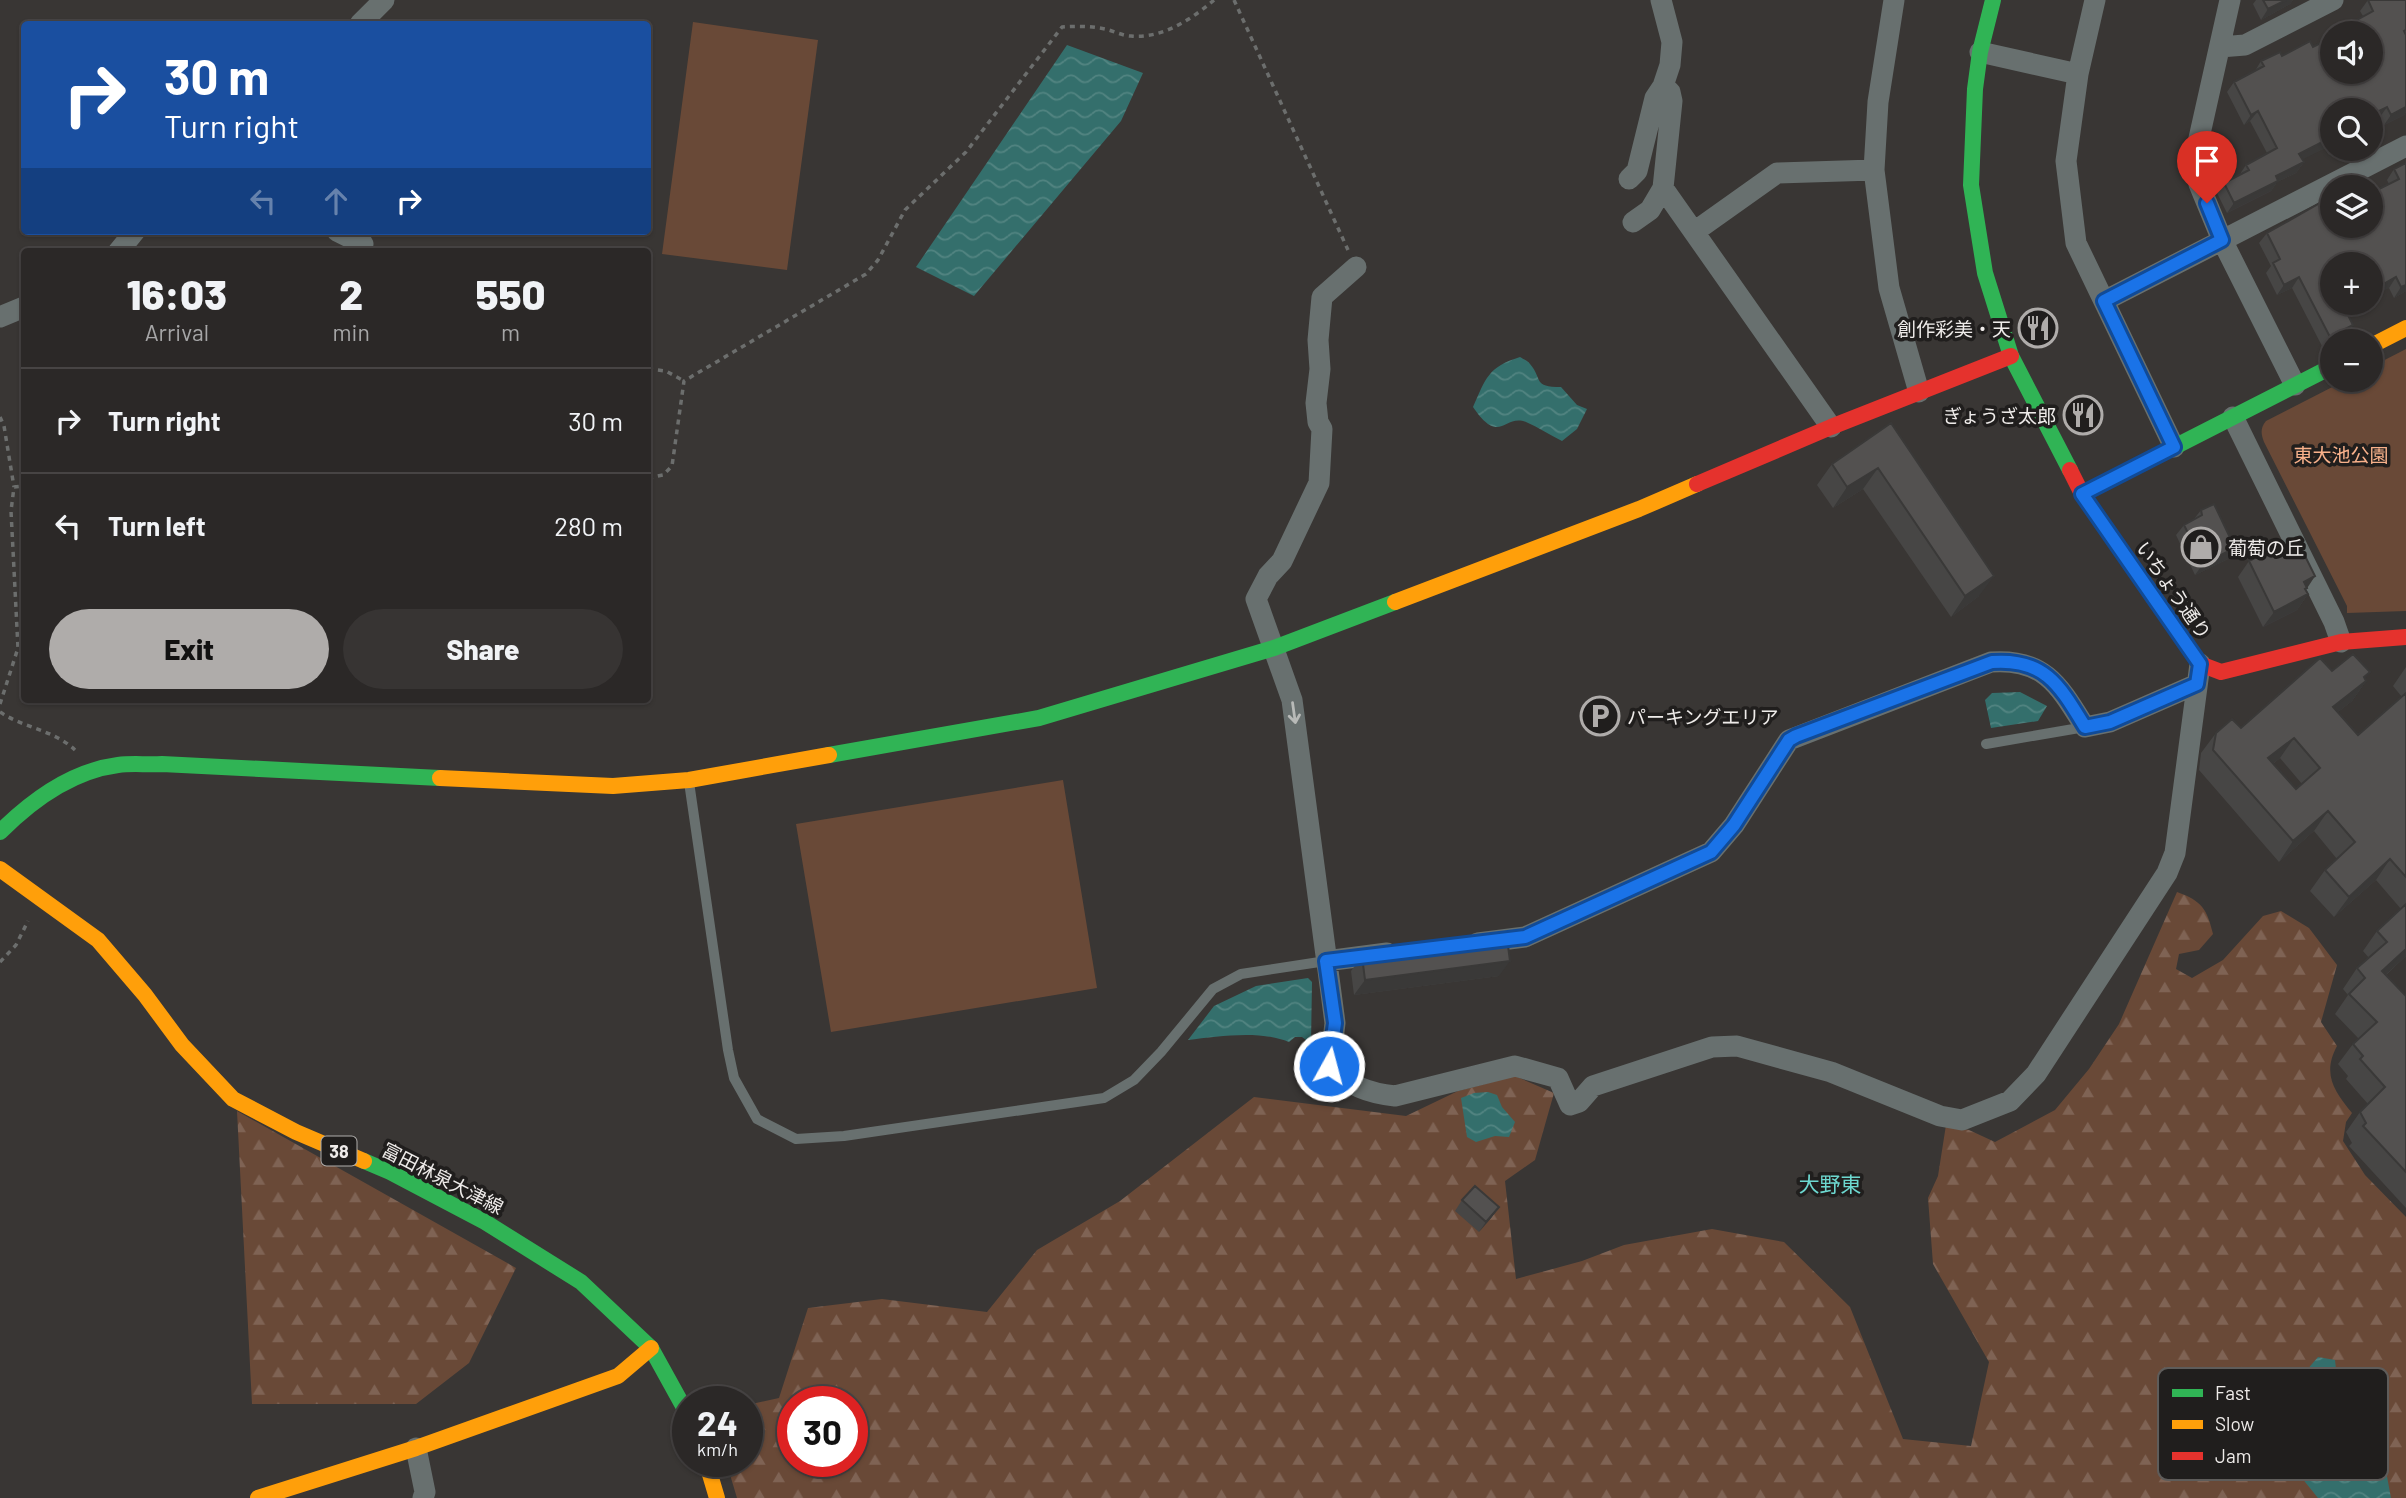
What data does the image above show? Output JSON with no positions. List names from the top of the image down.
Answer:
{
  "streets": {
    "street": ["いちょう通り", "38", "富田林泉大津線"]
  },
  "districts": ["大野東"],
  "parks": ["東大池公園"],
  "places": {
    "restaurant": ["創作彩美・天", "ぎょうざ太郎"],
    "shop": ["葡萄の丘"],
    "parking": ["パーキングエリア"]
  },
  "legend": ["Fast", "Slow", "Jam"],
  "page": {
    "map_buttons": ["+", "−"],
    "turn": ["30 m", "Turn right"],
    "eta": [
      "16:03",
      "Arrival",
      "2",
      "min",
      "550",
      "m"
    ],
    "list": [
      {
        "name": "Turn right",
        "value": "30 m"
      },
      {
        "name": "Turn left",
        "value": "280 m"
      }
    ],
    "buttons": ["Exit", "Share"],
    "speed": "24 km/h",
    "limit": "30"
  }
}
